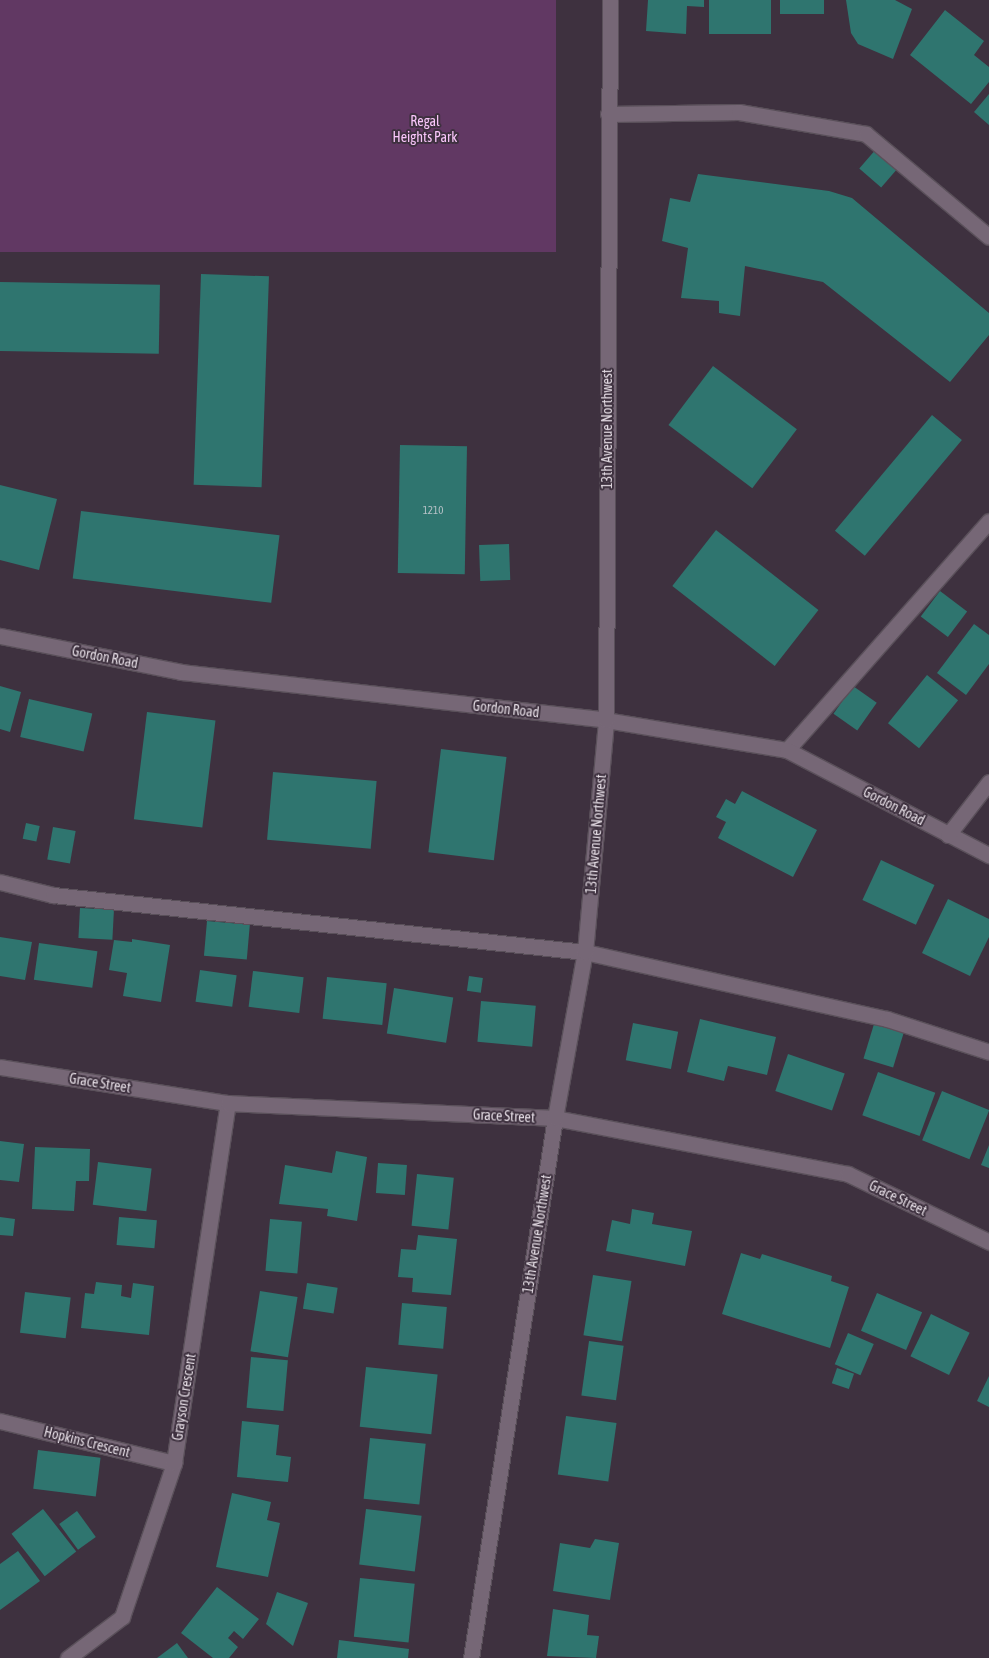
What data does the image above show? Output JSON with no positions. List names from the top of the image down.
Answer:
{
  "streets": {
    "street": [
      "13th Avenue Northwest",
      "Gordon Road",
      "Grace Street",
      "Grayson Crescent",
      "Hopkins Crescent"
    ]
  },
  "crossings": [
    ["13th Avenue Northwest", "Gordon Road"],
    ["13th Avenue Northwest", "Grace Street"],
    ["Grace Street", "Grayson Crescent"],
    ["Grayson Crescent", "Hopkins Crescent"]
  ],
  "parks": ["Regal Heights Park"],
  "house_numbers": ["1210"]
}
